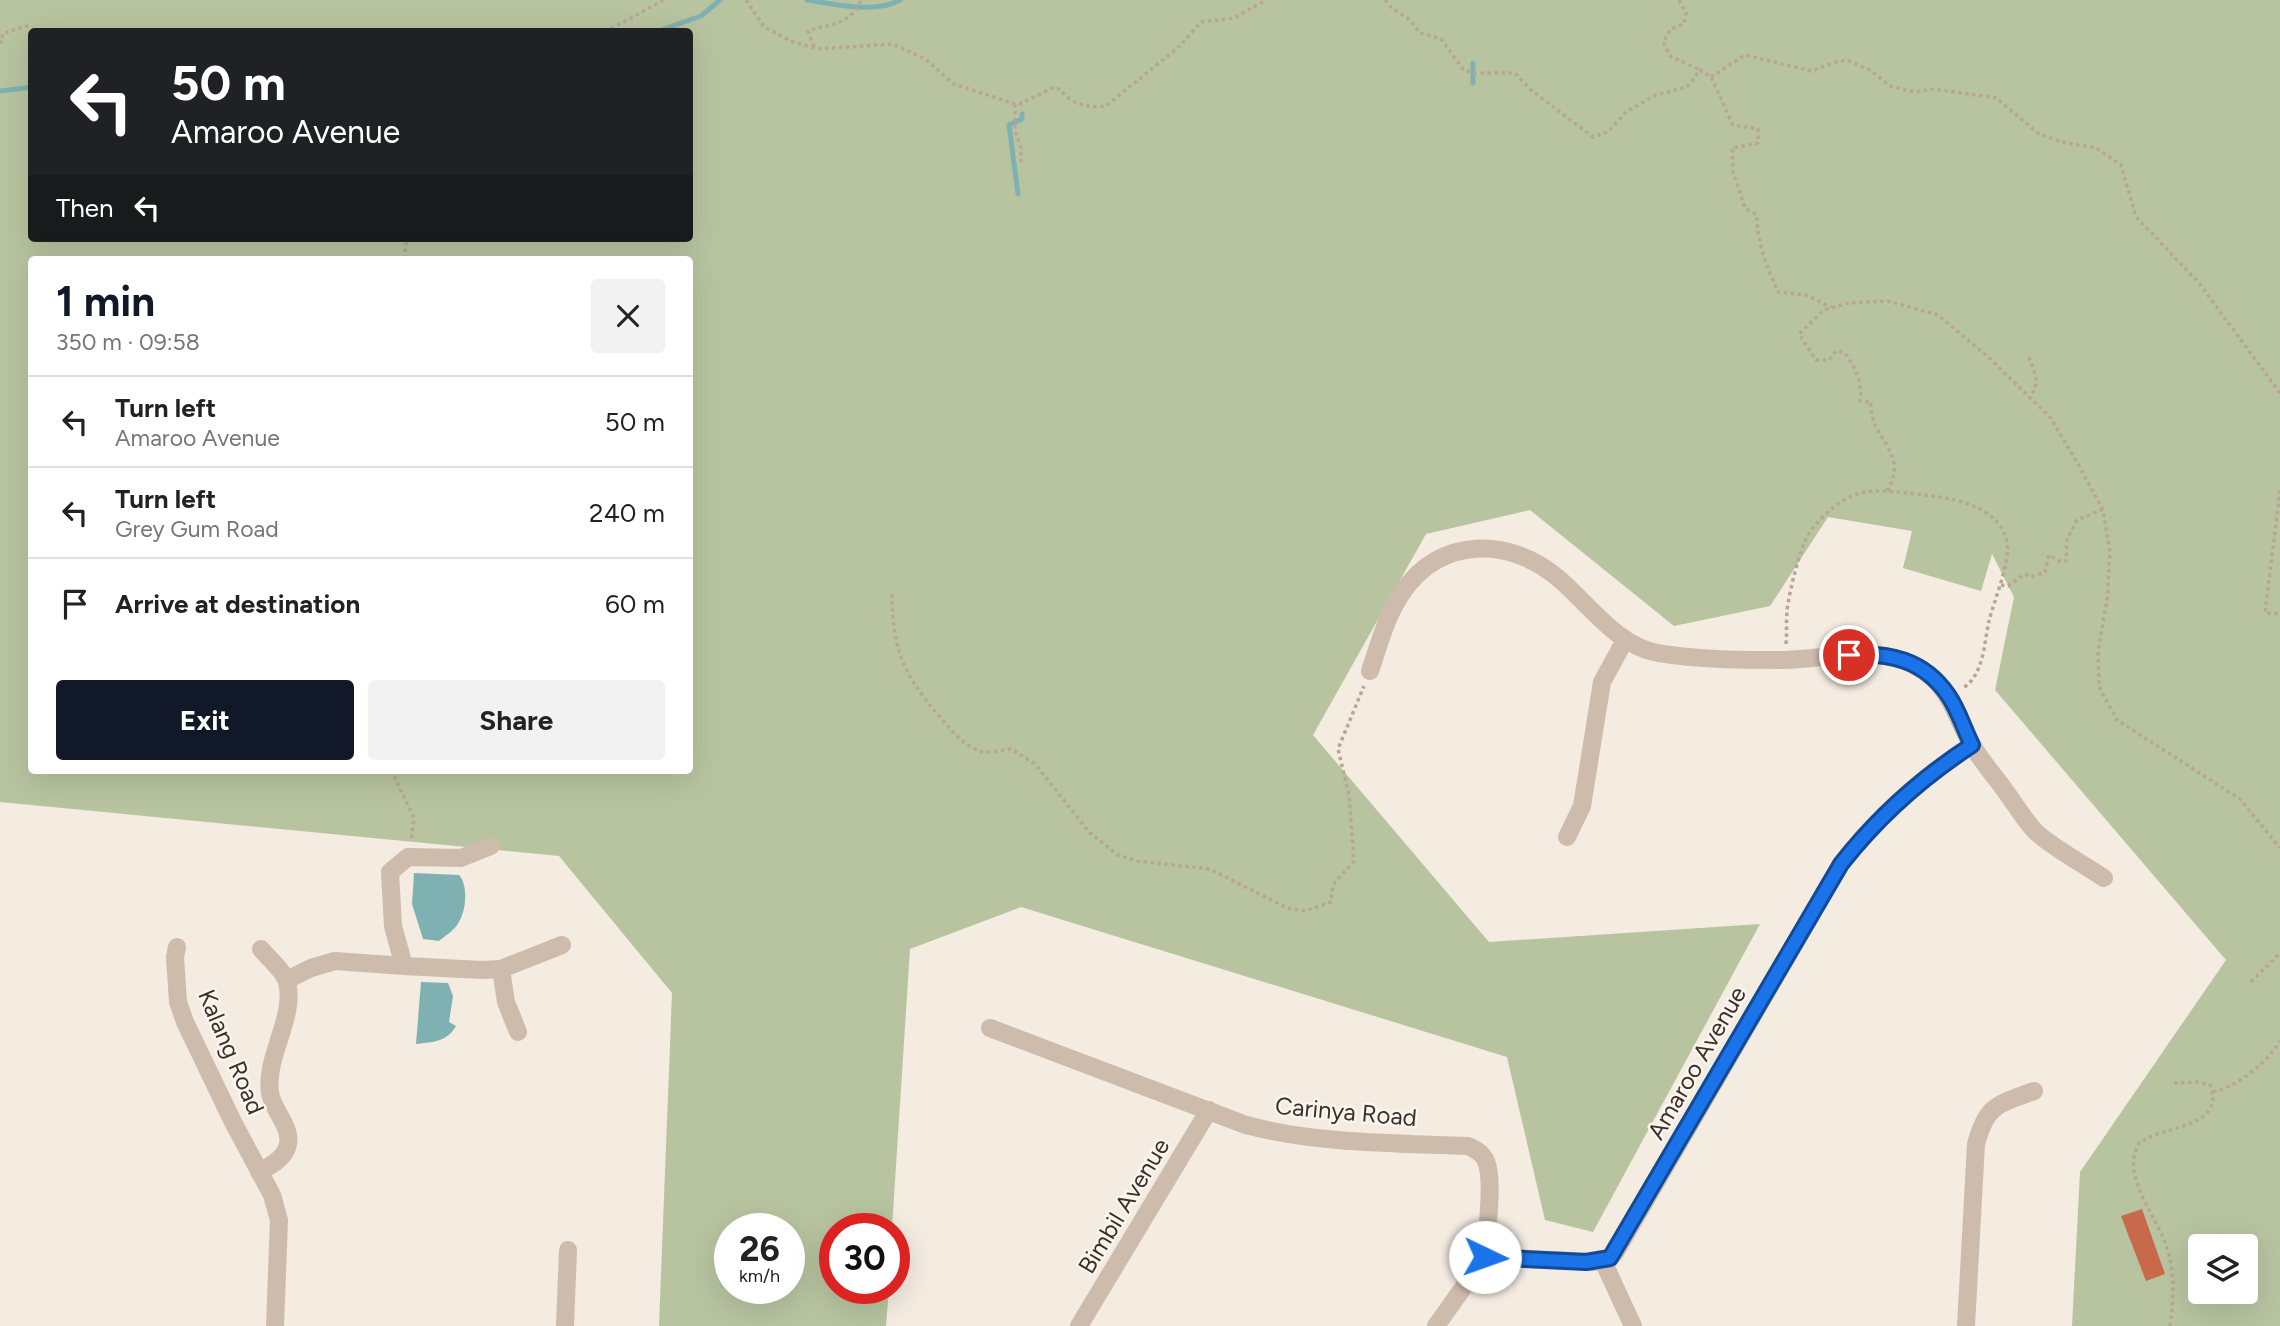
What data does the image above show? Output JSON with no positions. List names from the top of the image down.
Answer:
{
  "streets": {
    "street": [
      "Kalang Road",
      "Amaroo Avenue",
      "Carinya Road",
      "Bimbil Avenue"
    ]
  },
  "crossings": [
    ["Carinya Road", "Bimbil Avenue"]
  ],
  "page": {
    "turn": ["50 m", "Amaroo Avenue"],
    "then": "Then",
    "heading": ["1 min", "350 m · 09:58"],
    "list": [
      {
        "name": "Turn left",
        "note": "Amaroo Avenue",
        "value": "50 m"
      },
      {
        "name": "Turn left",
        "note": "Grey Gum Road",
        "value": "240 m"
      },
      {
        "name": "Arrive at destination",
        "value": "60 m"
      }
    ],
    "buttons": ["Exit", "Share"],
    "speed": "26 km/h",
    "limit": "30"
  }
}
